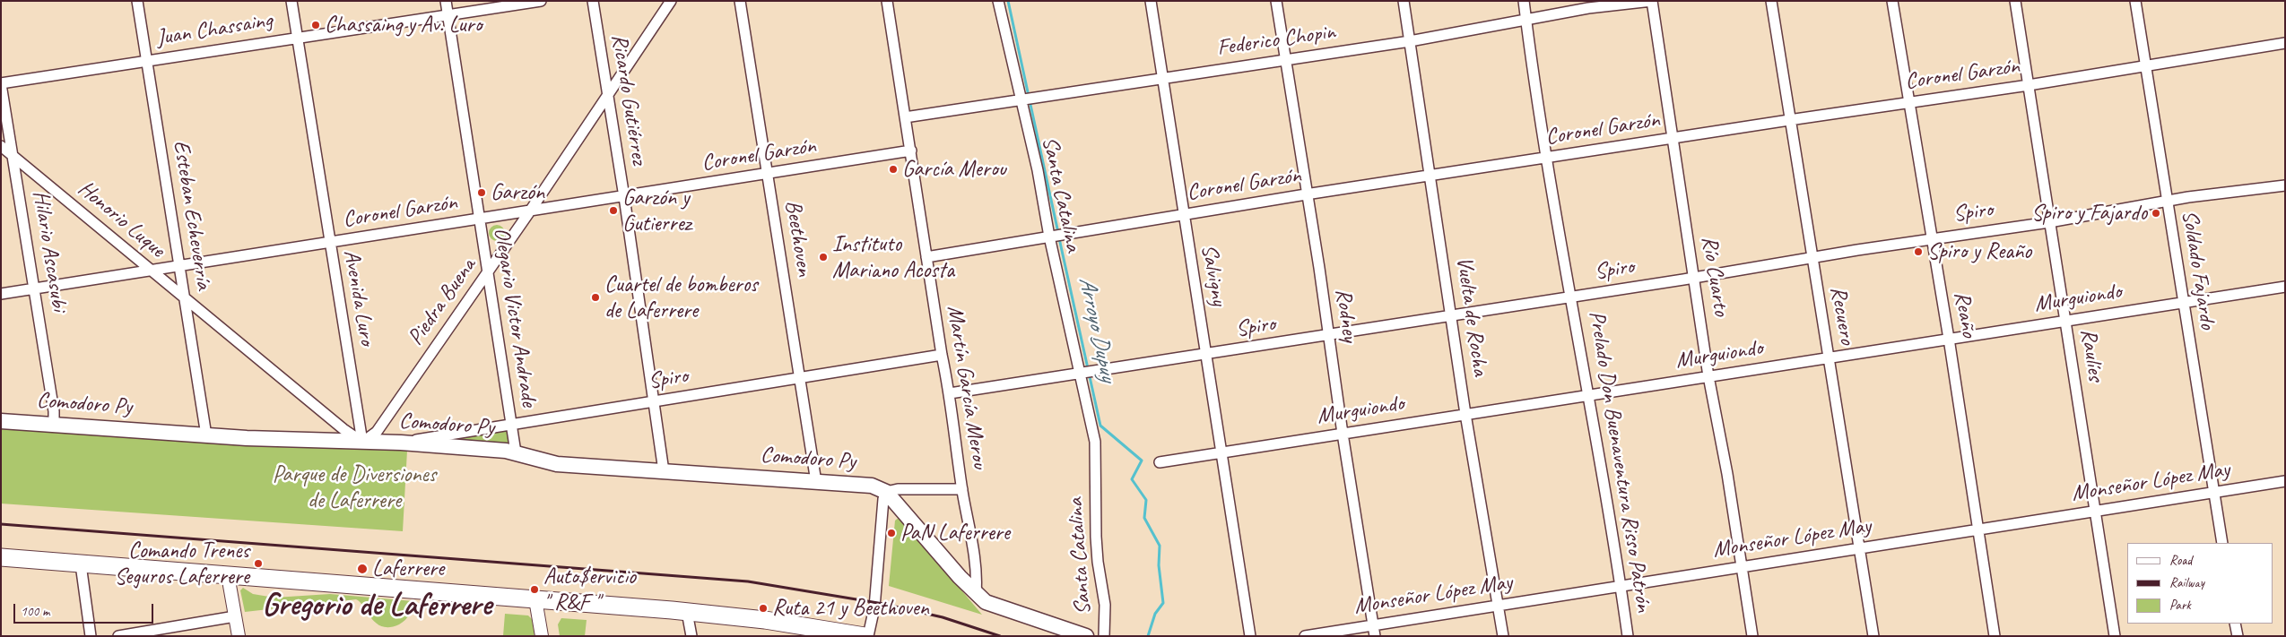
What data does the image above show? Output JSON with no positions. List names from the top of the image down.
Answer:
{
  "streets": {
    "main road": ["Comodoro Py"],
    "street": [
      "Juan Chassaing",
      "Federico Chopin",
      "Coronel Garzón",
      "Ricardo Gutiérrez",
      "Santa Catalina",
      "Spiro",
      "Esteban Echeverría",
      "Honorio Luque",
      "Beethoven",
      "Hilario Ascasubi",
      "Soldado Fajardo",
      "Salvigny",
      "Río Cuarto",
      "Avenida Luro",
      "Murguiondo",
      "Piedra Buena",
      "Reaño",
      "Rodney",
      "Recuero",
      "Vuelta de Rocha",
      "Olegario Victor Andrade",
      "Raulíes",
      "Martín García Merou",
      "Prelado Don Buenaventura Risso Patrón",
      "Monseñor López May"
    ]
  },
  "crossings": [
    ["Juan Chassaing", "Esteban Echeverría"],
    ["Juan Chassaing", "Hilario Ascasubi"],
    ["Juan Chassaing", "Avenida Luro"],
    ["Juan Chassaing", "Olegario Victor Andrade"],
    ["Federico Chopin", "Santa Catalina"],
    ["Federico Chopin", "Salvigny"],
    ["Federico Chopin", "Río Cuarto"],
    ["Federico Chopin", "Rodney"],
    ["Federico Chopin", "Vuelta de Rocha"],
    ["Federico Chopin", "Martín García Merou"],
    ["Federico Chopin", "Prelado Don Buenaventura Risso Patrón"],
    ["Coronel Garzón", "Ricardo Gutiérrez"],
    ["Coronel Garzón", "Santa Catalina"],
    ["Coronel Garzón", "Esteban Echeverría"],
    ["Coronel Garzón", "Honorio Luque"],
    ["Coronel Garzón", "Beethoven"],
    ["Coronel Garzón", "Hilario Ascasubi"],
    ["Coronel Garzón", "Soldado Fajardo"],
    ["Coronel Garzón", "Salvigny"],
    ["Coronel Garzón", "Río Cuarto"],
    ["Coronel Garzón", "Avenida Luro"],
    ["Coronel Garzón", "Piedra Buena"],
    ["Coronel Garzón", "Reaño"],
    ["Coronel Garzón", "Rodney"],
    ["Coronel Garzón", "Recuero"],
    ["Coronel Garzón", "Vuelta de Rocha"],
    ["Coronel Garzón", "Olegario Victor Andrade"],
    ["Coronel Garzón", "Raulíes"],
    ["Coronel Garzón", "Martín García Merou"],
    ["Coronel Garzón", "Prelado Don Buenaventura Risso Patrón"],
    ["Ricardo Gutiérrez", "Spiro"],
    ["Ricardo Gutiérrez", "Piedra Buena"],
    ["Ricardo Gutiérrez", "Comodoro Py"],
    ["Santa Catalina", "Spiro"],
    ["Spiro", "Beethoven"],
    ["Spiro", "Soldado Fajardo"],
    ["Spiro", "Salvigny"],
    ["Spiro", "Río Cuarto"],
    ["Spiro", "Reaño"],
    ["Spiro", "Rodney"],
    ["Spiro", "Recuero"],
    ["Spiro", "Vuelta de Rocha"],
    ["Spiro", "Olegario Victor Andrade"],
    ["Spiro", "Raulíes"],
    ["Spiro", "Martín García Merou"],
    ["Spiro", "Comodoro Py"],
    ["Spiro", "Prelado Don Buenaventura Risso Patrón"],
    ["Esteban Echeverría", "Honorio Luque"],
    ["Esteban Echeverría", "Comodoro Py"],
    ["Honorio Luque", "Hilario Ascasubi"],
    ["Honorio Luque", "Avenida Luro"],
    ["Honorio Luque", "Piedra Buena"],
    ["Honorio Luque", "Comodoro Py"],
    ["Beethoven", "Comodoro Py"],
    ["Hilario Ascasubi", "Comodoro Py"],
    ["Soldado Fajardo", "Murguiondo"],
    ["Soldado Fajardo", "Monseñor López May"],
    ["Salvigny", "Murguiondo"],
    ["Río Cuarto", "Murguiondo"],
    ["Río Cuarto", "Monseñor López May"],
    ["Avenida Luro", "Piedra Buena"],
    ["Avenida Luro", "Comodoro Py"],
    ["Murguiondo", "Reaño"],
    ["Murguiondo", "Rodney"],
    ["Murguiondo", "Recuero"],
    ["Murguiondo", "Vuelta de Rocha"],
    ["Murguiondo", "Raulíes"],
    ["Murguiondo", "Prelado Don Buenaventura Risso Patrón"],
    ["Piedra Buena", "Olegario Victor Andrade"],
    ["Piedra Buena", "Comodoro Py"],
    ["Reaño", "Monseñor López May"],
    ["Rodney", "Monseñor López May"],
    ["Recuero", "Monseñor López May"],
    ["Vuelta de Rocha", "Monseñor López May"],
    ["Olegario Victor Andrade", "Comodoro Py"],
    ["Raulíes", "Monseñor López May"],
    ["Martín García Merou", "Comodoro Py"],
    ["Prelado Don Buenaventura Risso Patrón", "Monseñor López May"]
  ],
  "districts": ["Gregorio de Laferrere"],
  "water": ["Arroyo Dupuy"],
  "parks": ["Parque de Diversiones de Laferrere"],
  "places": [
    "Chassaing y Av. Luro",
    "García Merou",
    "Garzón",
    "Garzón y Gutierrez",
    "Spiro y Fajardo",
    "Spiro y Reaño",
    "Instituto Mariano Acosta",
    "Cuartel de bomberos de Laferrere",
    "PaN Laferrere",
    "Comando Trenes Seguros Laferrere",
    "Laferrere",
    "Auto$ervicio '' R&F ''",
    "Ruta 21 y Beethoven"
  ],
  "legend": ["Road", "Railway", "Park"],
  "scale_bar": "100 m"
}
